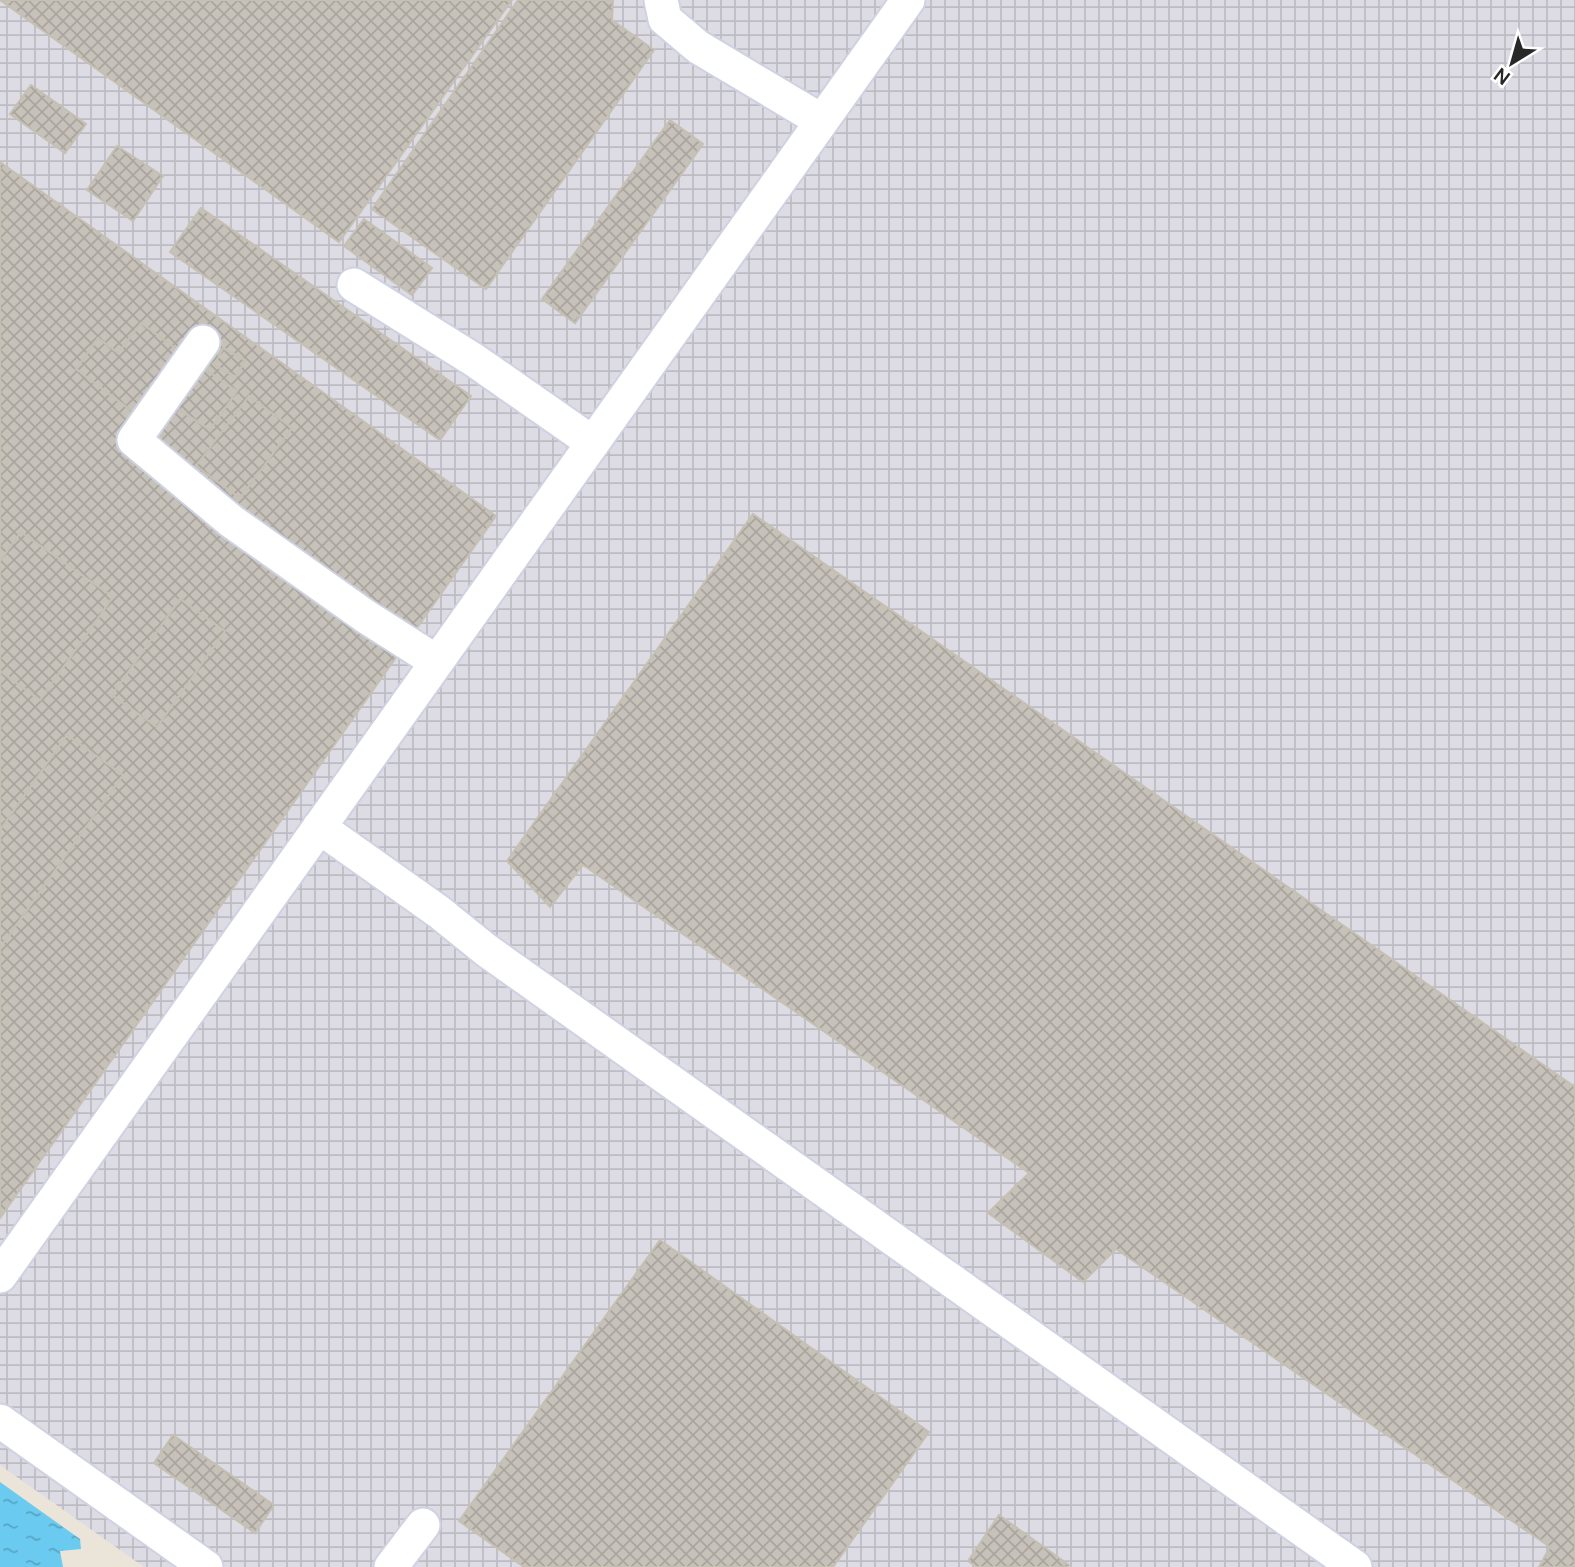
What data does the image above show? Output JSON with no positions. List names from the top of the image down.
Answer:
{
  "north": "bottom left"
}
